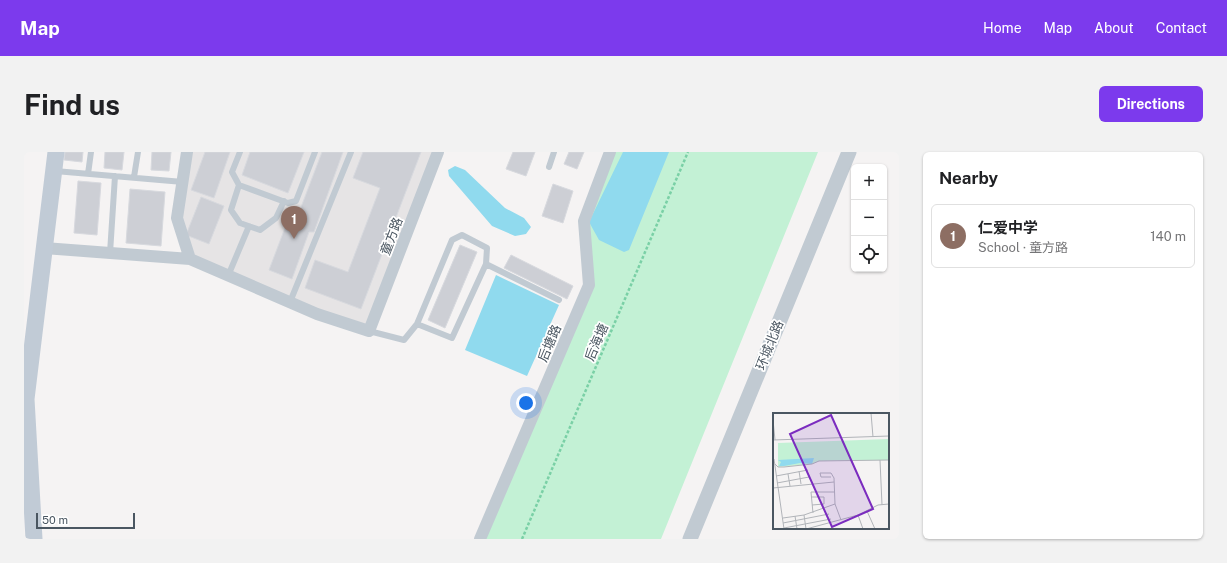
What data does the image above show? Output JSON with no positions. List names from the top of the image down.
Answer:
{
  "streets": {
    "street": ["童方路", "后塘路", "环城北路"],
    "path": ["后海塘"]
  },
  "scale_bar": "50 m",
  "page": {
    "header": "Map",
    "nav": [
      "Home",
      "Map",
      "About",
      "Contact"
    ],
    "buttons": "Directions",
    "title": "Find us",
    "heading": "Nearby",
    "map_buttons": ["+", "−"],
    "list": [
      {
        "mark": "1",
        "name": "仁爱中学",
        "note": "School · 童方路",
        "value": "140 m"
      }
    ],
    "pins": "1",
    "scale": "50 m"
  }
}
